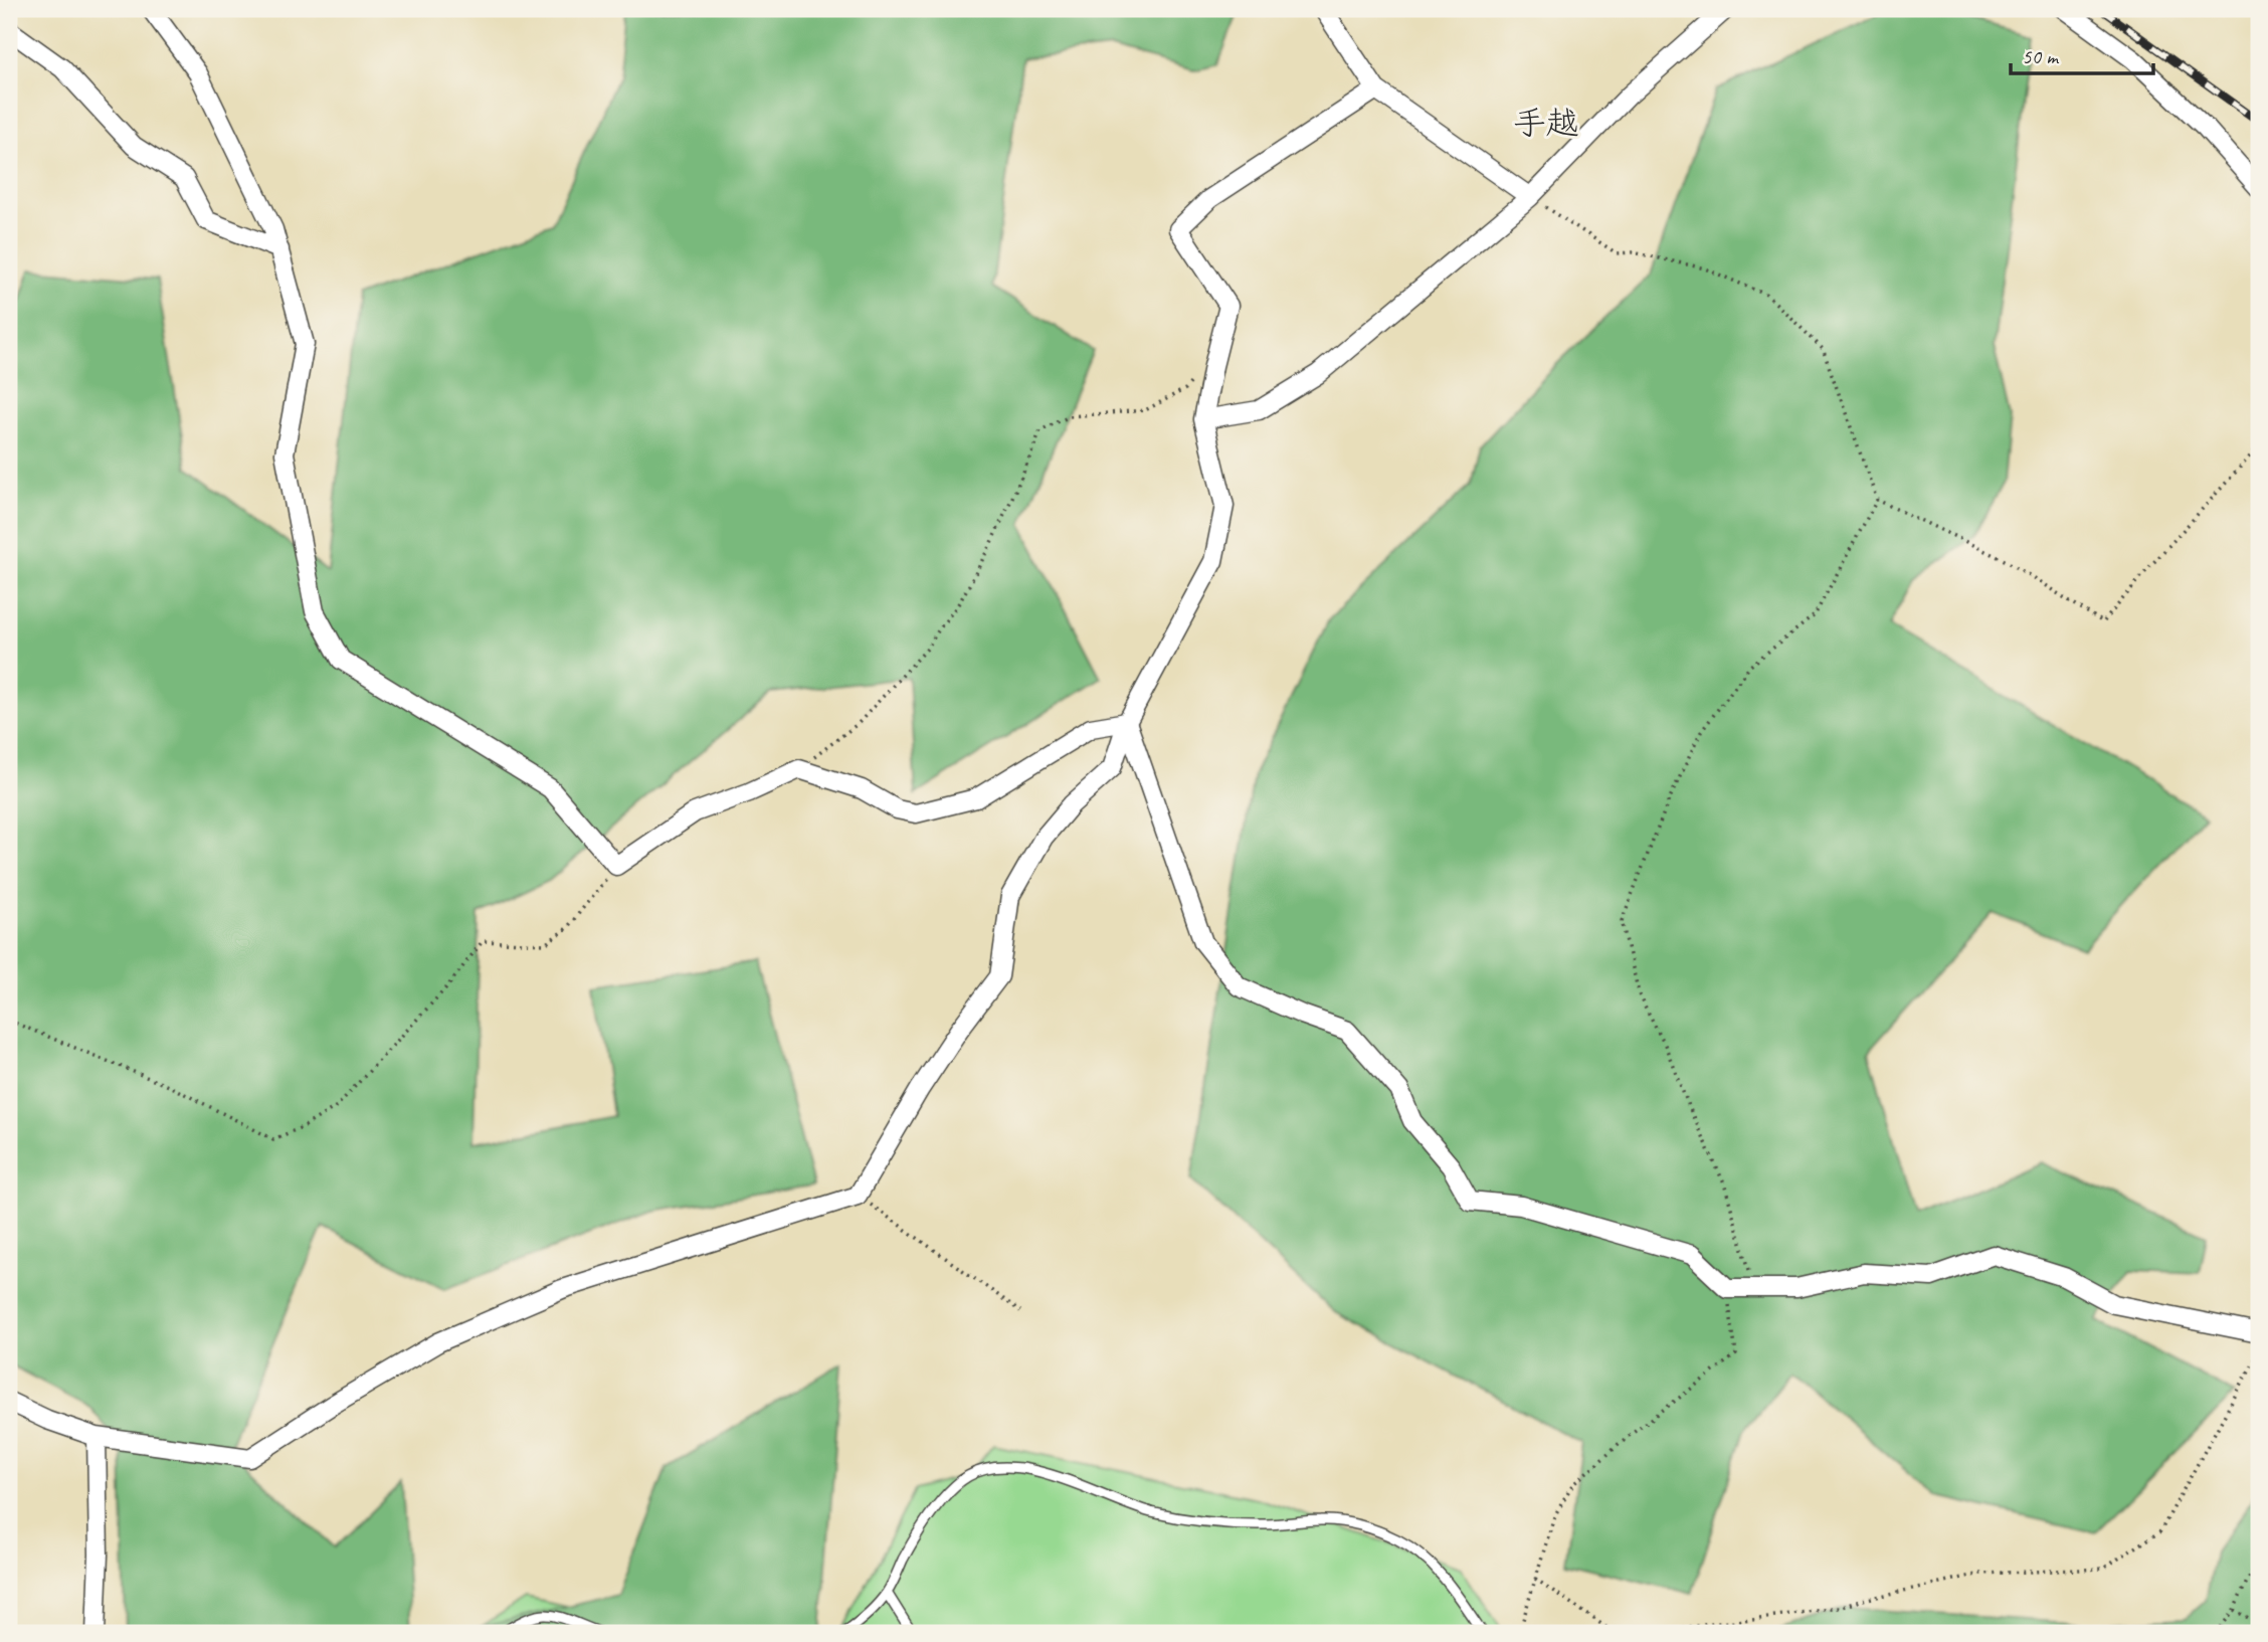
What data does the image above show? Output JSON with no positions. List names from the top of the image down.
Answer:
{
  "districts": ["手越"],
  "scale_bar": "50 m"
}
